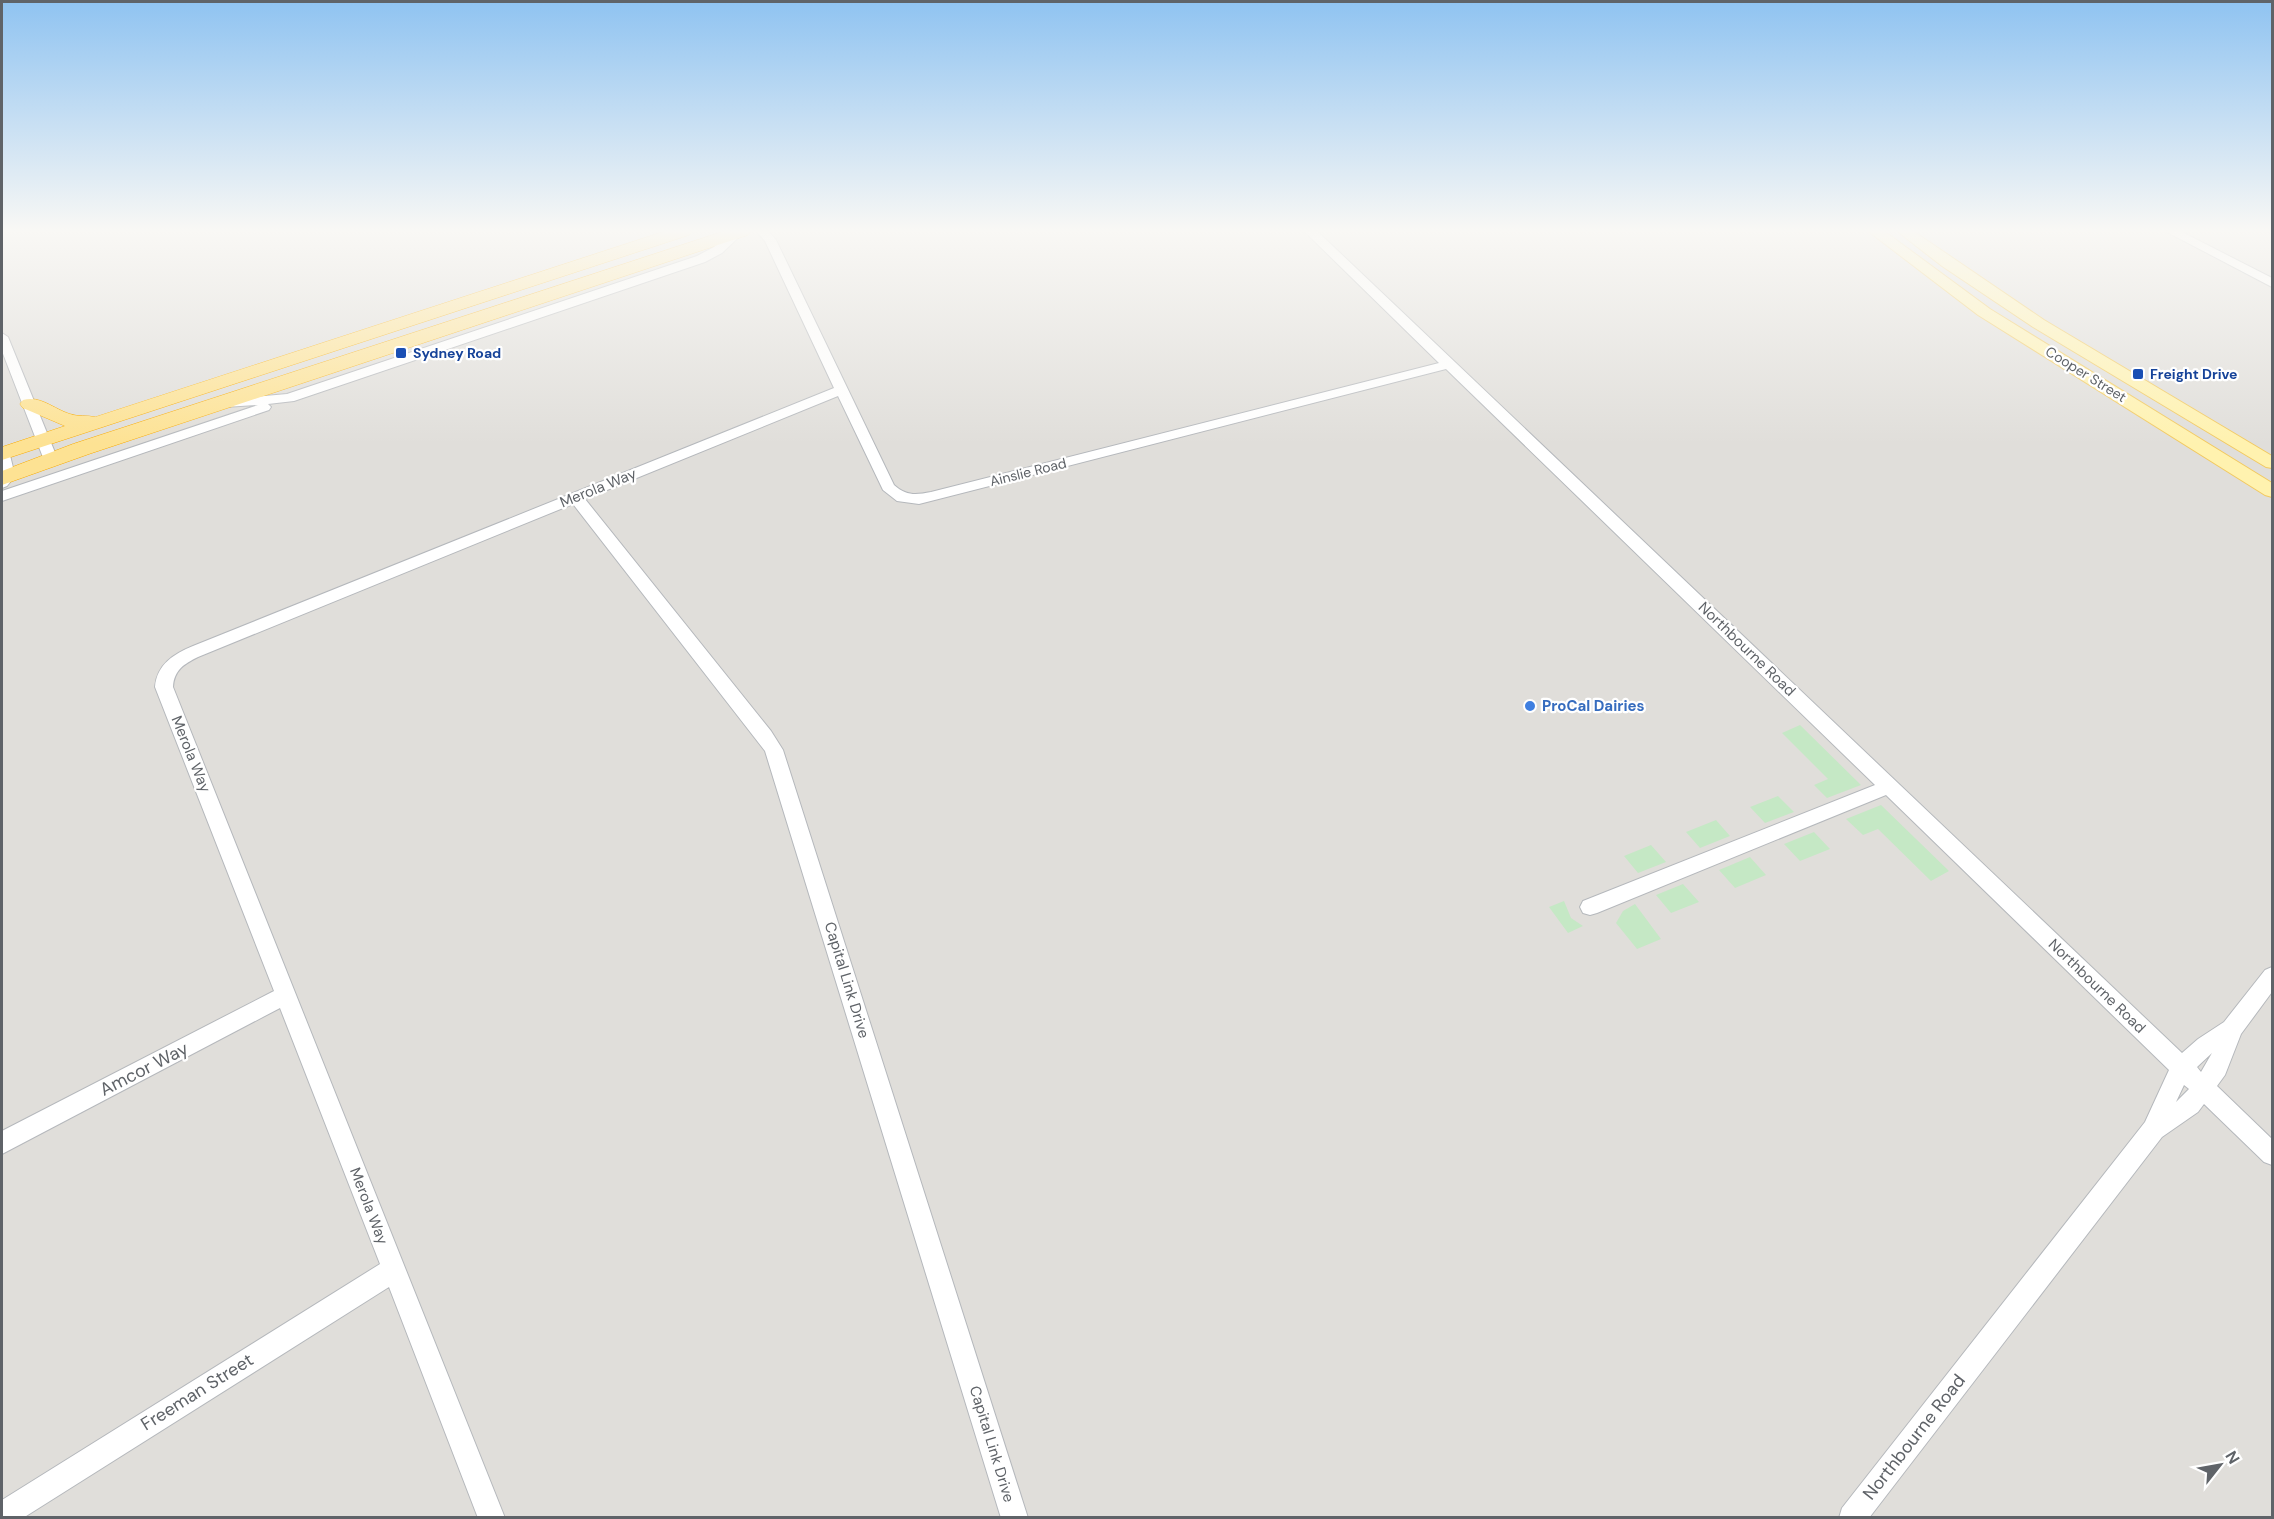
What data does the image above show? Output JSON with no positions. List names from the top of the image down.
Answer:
{
  "streets": {
    "main road": ["Cooper Street"],
    "street": [
      "Ainslie Road",
      "Merola Way",
      "Northbourne Road",
      "Capital Link Drive",
      "Amcor Way",
      "Freeman Street"
    ]
  },
  "crossings": [
    ["Ainslie Road", "Merola Way"],
    ["Ainslie Road", "Northbourne Road"],
    ["Merola Way", "Capital Link Drive"],
    ["Merola Way", "Amcor Way"],
    ["Merola Way", "Freeman Street"]
  ],
  "places": {
    "transit": ["Sydney Road", "Freight Drive"],
    "other": ["ProCal Dairies"]
  },
  "north": "top right"
}
